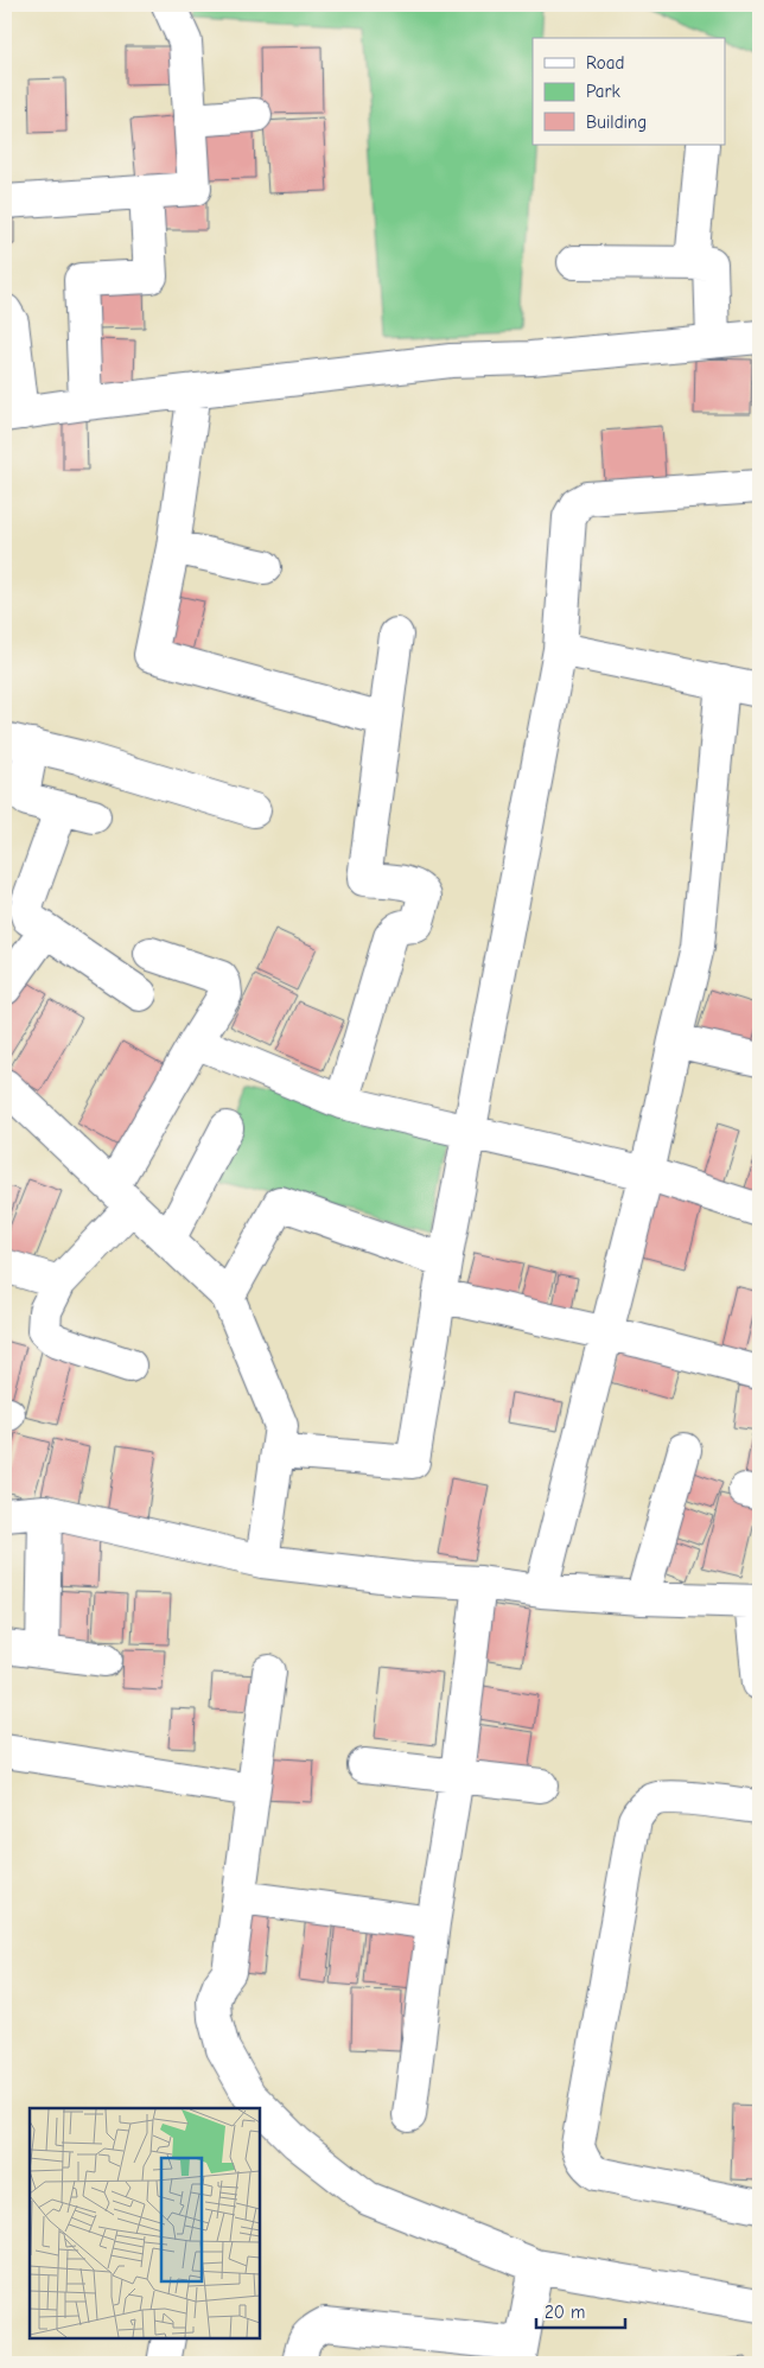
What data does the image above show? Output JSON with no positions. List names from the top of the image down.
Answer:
{
  "legend": ["Road", "Park", "Building"],
  "scale_bar": "20 m"
}
